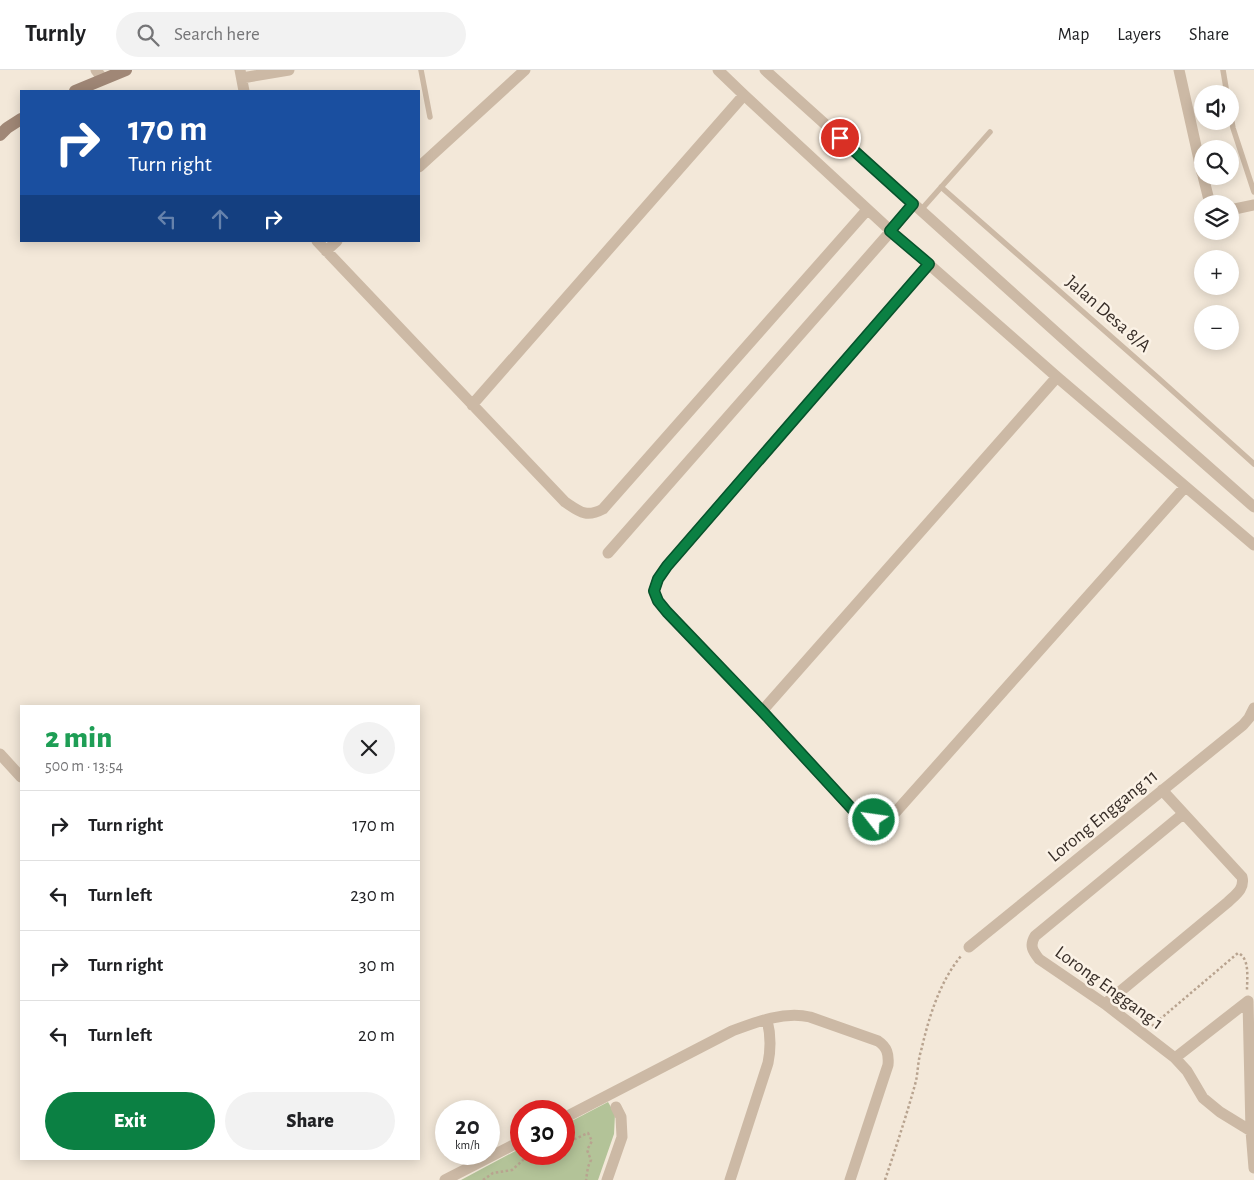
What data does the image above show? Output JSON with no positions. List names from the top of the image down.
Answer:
{
  "streets": {
    "street": ["Lorong Enggang 11", "Lorong Enggang 1"],
    "lane": ["Jalan Desa 8/A"]
  },
  "page": {
    "header": "Turnly",
    "search": "Search here",
    "nav": ["Map", "Layers", "Share"],
    "map_buttons": ["+", "−"],
    "turn": ["170 m", "Turn right"],
    "heading": ["2 min", "500 m · 13:54"],
    "list": [
      {
        "name": "Turn right",
        "value": "170 m"
      },
      {
        "name": "Turn left",
        "value": "230 m"
      },
      {
        "name": "Turn right",
        "value": "30 m"
      },
      {
        "name": "Turn left",
        "value": "20 m"
      }
    ],
    "buttons": ["Exit", "Share"],
    "speed": "20 km/h",
    "limit": "30"
  }
}
